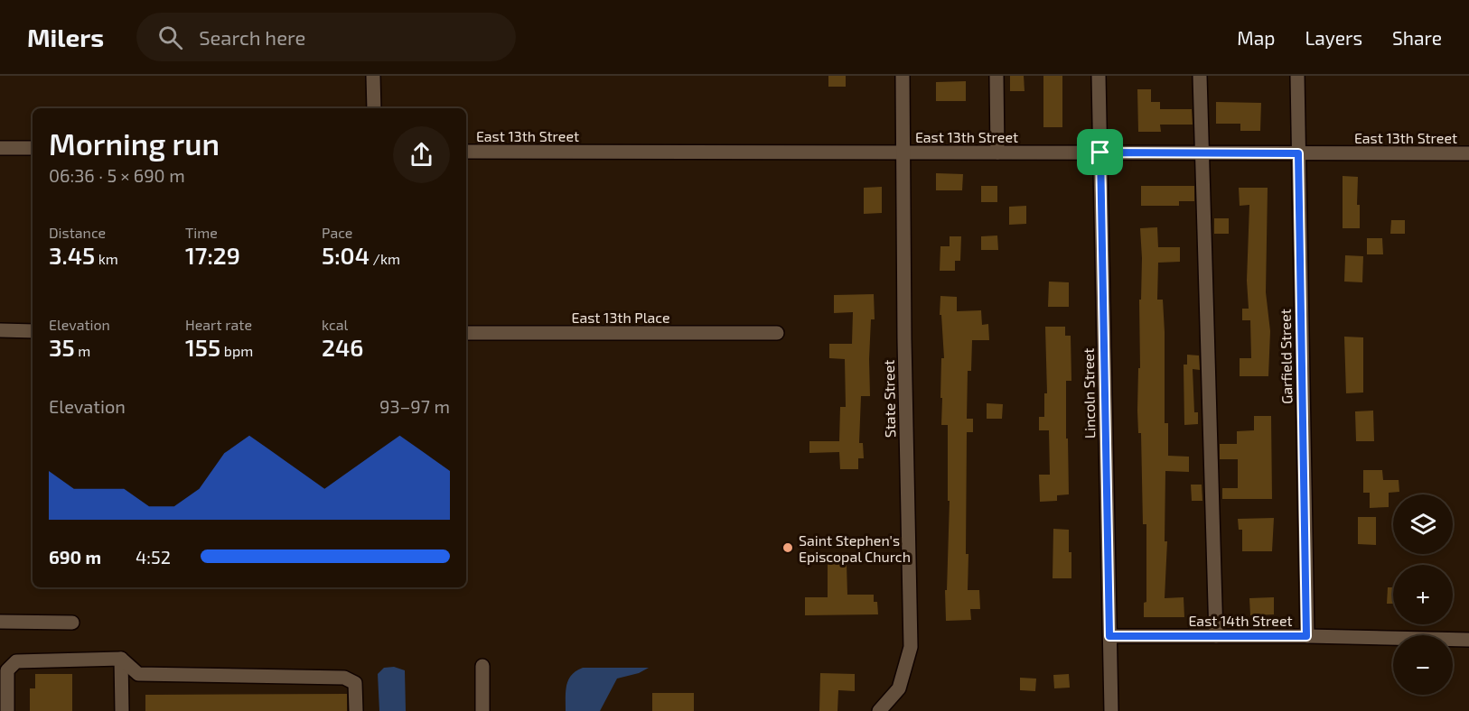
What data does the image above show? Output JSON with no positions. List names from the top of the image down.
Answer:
{
  "streets": {
    "street": [
      "East 13th Street",
      "East 13th Place",
      "Garfield Street",
      "Lincoln Street",
      "State Street",
      "East 14th Street"
    ]
  },
  "crossings": [
    ["East 13th Street", "Garfield Street"],
    ["East 13th Street", "Lincoln Street"],
    ["East 13th Street", "State Street"],
    ["Garfield Street", "East 14th Street"],
    ["Lincoln Street", "East 14th Street"]
  ],
  "places": ["Saint Stephen's Episcopal Church"],
  "page": {
    "header": "Milers",
    "search": "Search here",
    "nav": ["Map", "Layers", "Share"],
    "heading": ["Morning run", "06:36 · 5 × 690 m"],
    "stats": [
      ["Distance", "3.45 km"],
      ["Time", "17:29"],
      ["Pace", "5:04 /km"],
      ["Elevation", "35 m"],
      ["Heart rate", "155 bpm"],
      ["kcal", "246"]
    ],
    "chart": ["Elevation", "93–97 m"],
    "map_buttons": ["+", "−"],
    "list": [
      {
        "name": "690 m",
        "note": "4:52"
      }
    ]
  }
}
